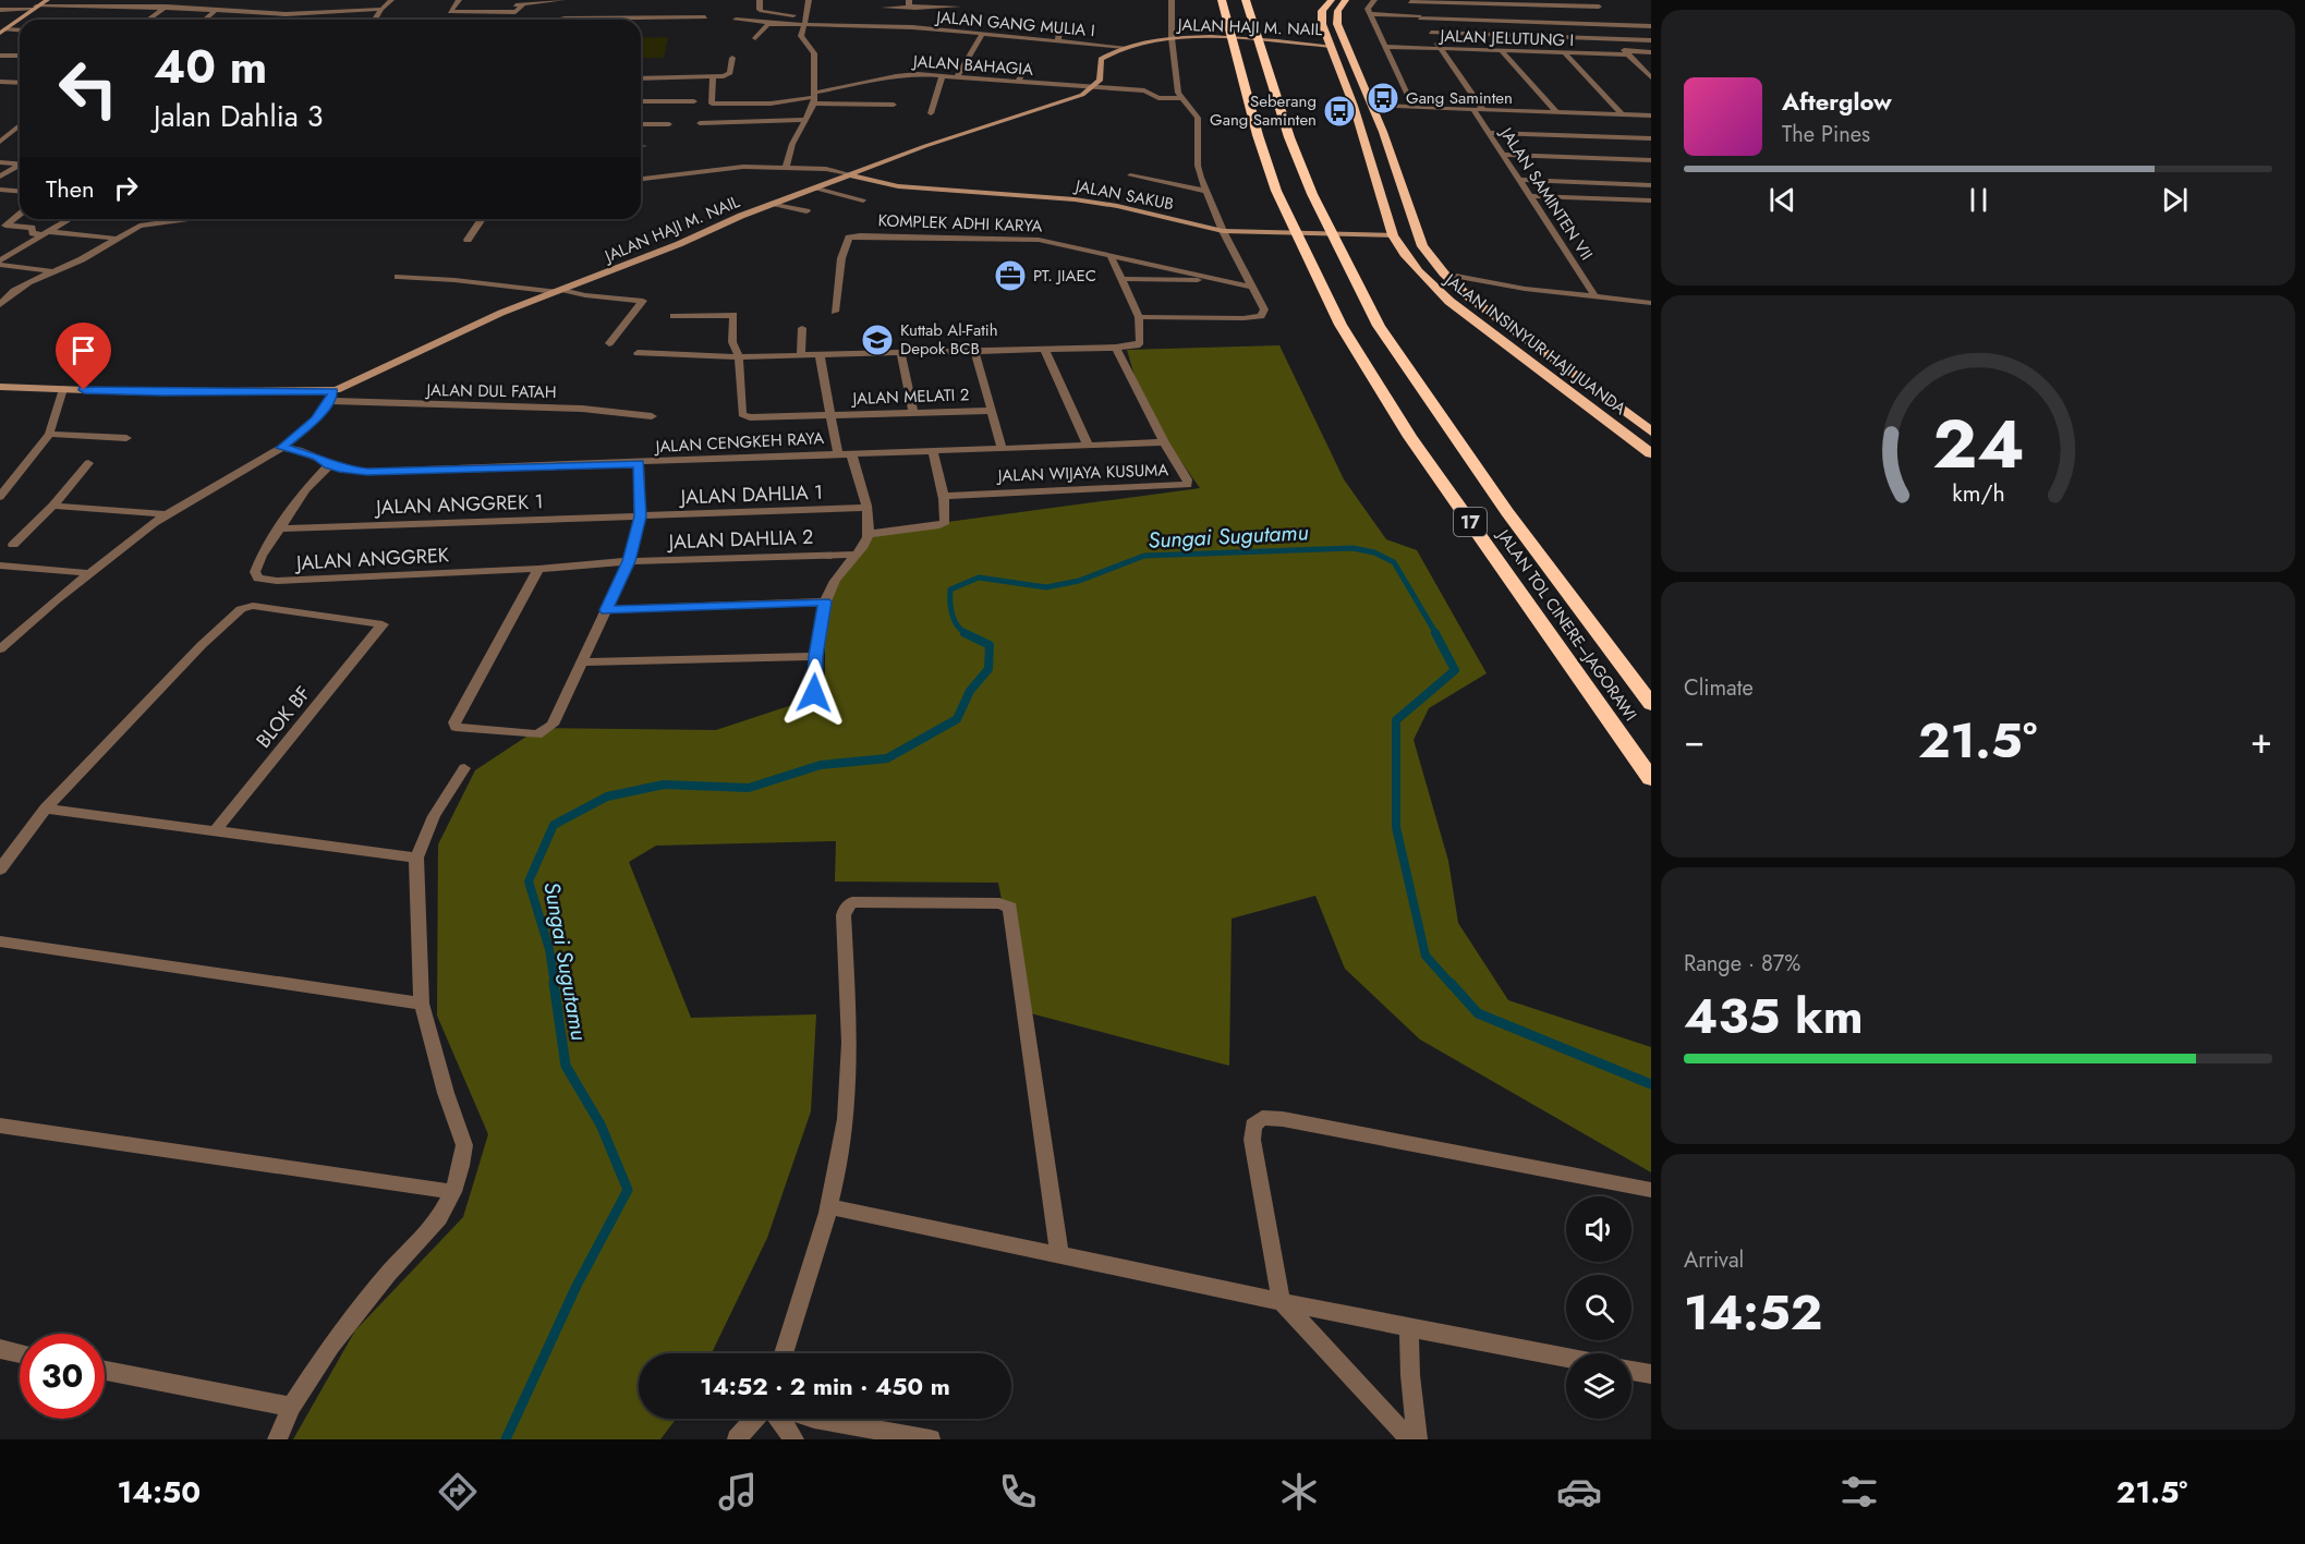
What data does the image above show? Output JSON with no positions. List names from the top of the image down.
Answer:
{
  "streets": {
    "highway": ["JALAN INSINYUR HAJI JUANDA", "17", "JALAN TOL CINERE–JAGORAWI"],
    "main road": ["JALAN HAJI M. NAIL", "JALAN SAKUB"],
    "street": [
      "JALAN GANG MULIA I",
      "JALAN JELUTUNG I",
      "JALAN BAHAGIA",
      "JALAN SAMINTEN VII",
      "KOMPLEK ADHI KARYA",
      "JALAN DUL FATAH",
      "JALAN MELATI 2",
      "JALAN CENGKEH RAYA",
      "JALAN WIJAYA KUSUMA",
      "JALAN DAHLIA 1",
      "JALAN ANGGREK 1",
      "JALAN DAHLIA 2",
      "JALAN ANGGREK",
      "BLOK BF"
    ]
  },
  "crossings": [
    ["JALAN GANG MULIA I", "JALAN HAJI M. NAIL"],
    ["JALAN HAJI M. NAIL", "JALAN BAHAGIA"],
    ["JALAN HAJI M. NAIL", "JALAN SAKUB"],
    ["JALAN HAJI M. NAIL", "JALAN INSINYUR HAJI JUANDA"],
    ["JALAN HAJI M. NAIL", "JALAN DUL FATAH"],
    ["JALAN SAKUB", "JALAN INSINYUR HAJI JUANDA"],
    ["JALAN CENGKEH RAYA", "JALAN WIJAYA KUSUMA"],
    ["JALAN CENGKEH RAYA", "JALAN ANGGREK"],
    ["JALAN DAHLIA 1", "JALAN ANGGREK 1"],
    ["JALAN ANGGREK 1", "JALAN ANGGREK"],
    ["JALAN DAHLIA 2", "JALAN ANGGREK"]
  ],
  "water": ["Sungai Sugutamu"],
  "places": {
    "bus stop": ["Gang Saminten", "Seberang Gang Saminten"],
    "office": ["PT. JIAEC"],
    "school or university": ["Kuttab Al-Fatih Depok BCB"]
  },
  "page": {
    "turn": ["40 m", "Jalan Dahlia 3"],
    "song": ["Afterglow", "The Pines"],
    "then": "Then",
    "tile": [
      "Climate",
      ["Range · 87%", "435 km"],
      ["Arrival", "14:52"]
    ],
    "heat": ["−", "21.5°", "+"],
    "limit": "30",
    "trip": "14:52 · 2 min · 450 m",
    "tabs": ["14:50", "21.5°"],
    "gauge": ["24", "km/h"]
  }
}
